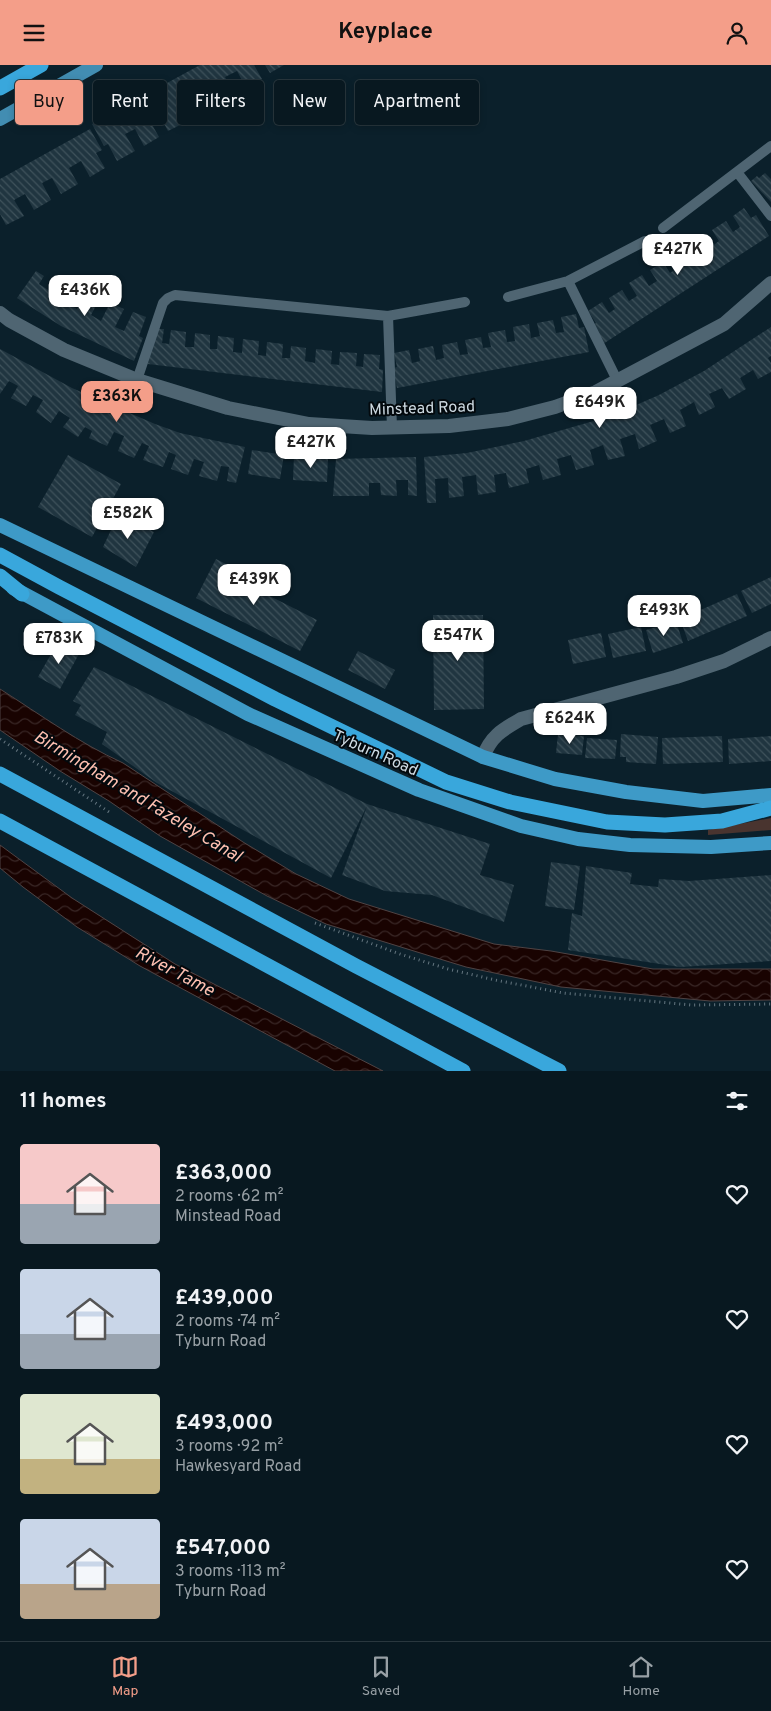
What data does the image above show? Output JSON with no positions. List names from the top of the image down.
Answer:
{
  "streets": {
    "highway": ["Tyburn Road"],
    "street": ["Minstead Road"]
  },
  "water": ["Birmingham and Fazeley Canal", "River Tame"],
  "page": {
    "header": "Keyplace",
    "chip": [
      "Buy",
      "Rent",
      "Filters",
      "New",
      "Apartment"
    ],
    "price": [
      "£427K",
      "£436K",
      "£363K",
      "£649K",
      "£427K",
      "£582K",
      "£439K",
      "£493K",
      "£547K",
      "£783K",
      "£624K"
    ],
    "heading": "11 homes",
    "list": [
      {
        "name": "£363,000",
        "note": "2 rooms · 62 m² · Minstead Road"
      },
      {
        "name": "£439,000",
        "note": "2 rooms · 74 m² · Tyburn Road"
      },
      {
        "name": "£493,000",
        "note": "3 rooms · 92 m² · Hawkesyard Road"
      },
      {
        "name": "£547,000",
        "note": "3 rooms · 113 m² · Tyburn Road"
      }
    ],
    "tabs": ["Map", "Saved", "Home"]
  }
}
